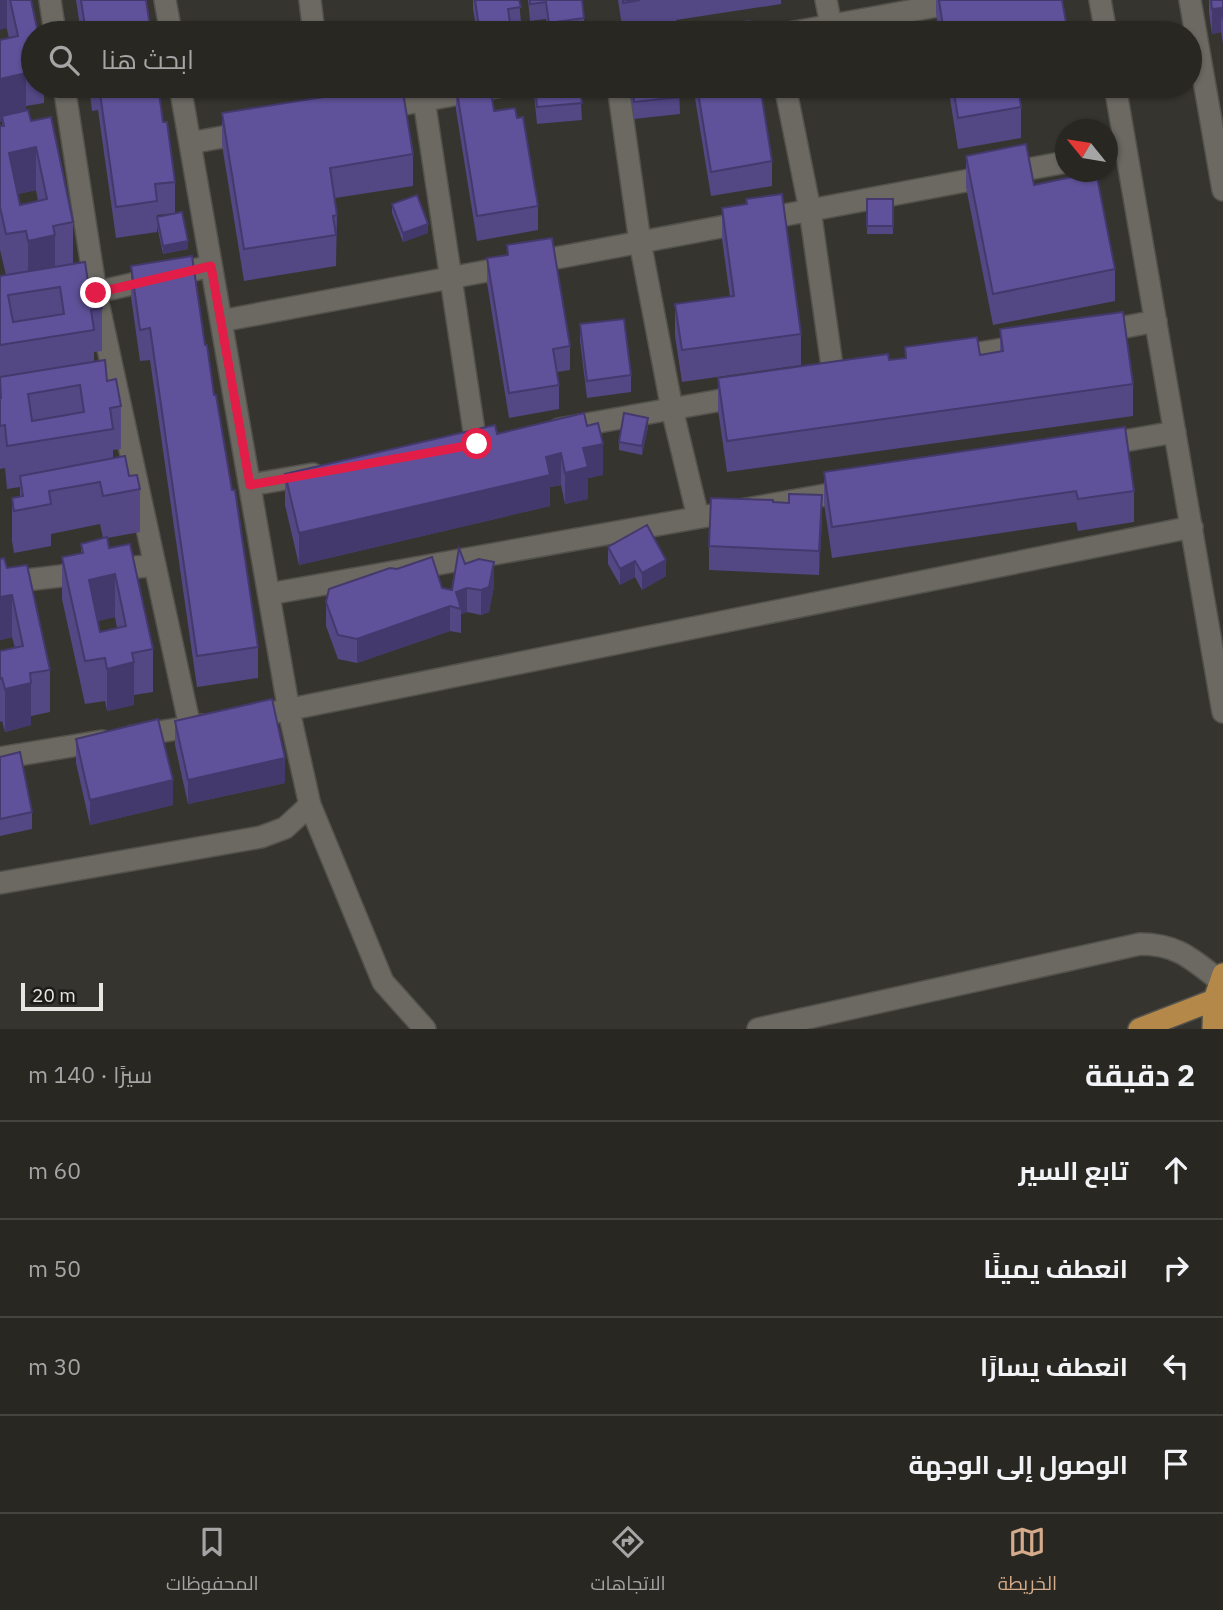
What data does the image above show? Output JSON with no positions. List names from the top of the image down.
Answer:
{
  "scale_bar": "20 m",
  "north": "top left",
  "page": {
    "search": "ابحث هنا",
    "scale": "20 m",
    "heading": ["2 دقيقة", "سيرًا · 140 m"],
    "list": [
      ["تابع السير", "60 m"],
      ["انعطف يمينًا", "50 m"],
      ["انعطف يسارًا", "30 m"],
      "الوصول إلى الوجهة"
    ],
    "nav": ["الخريطة", "الاتجاهات", "المحفوظات"]
  }
}
